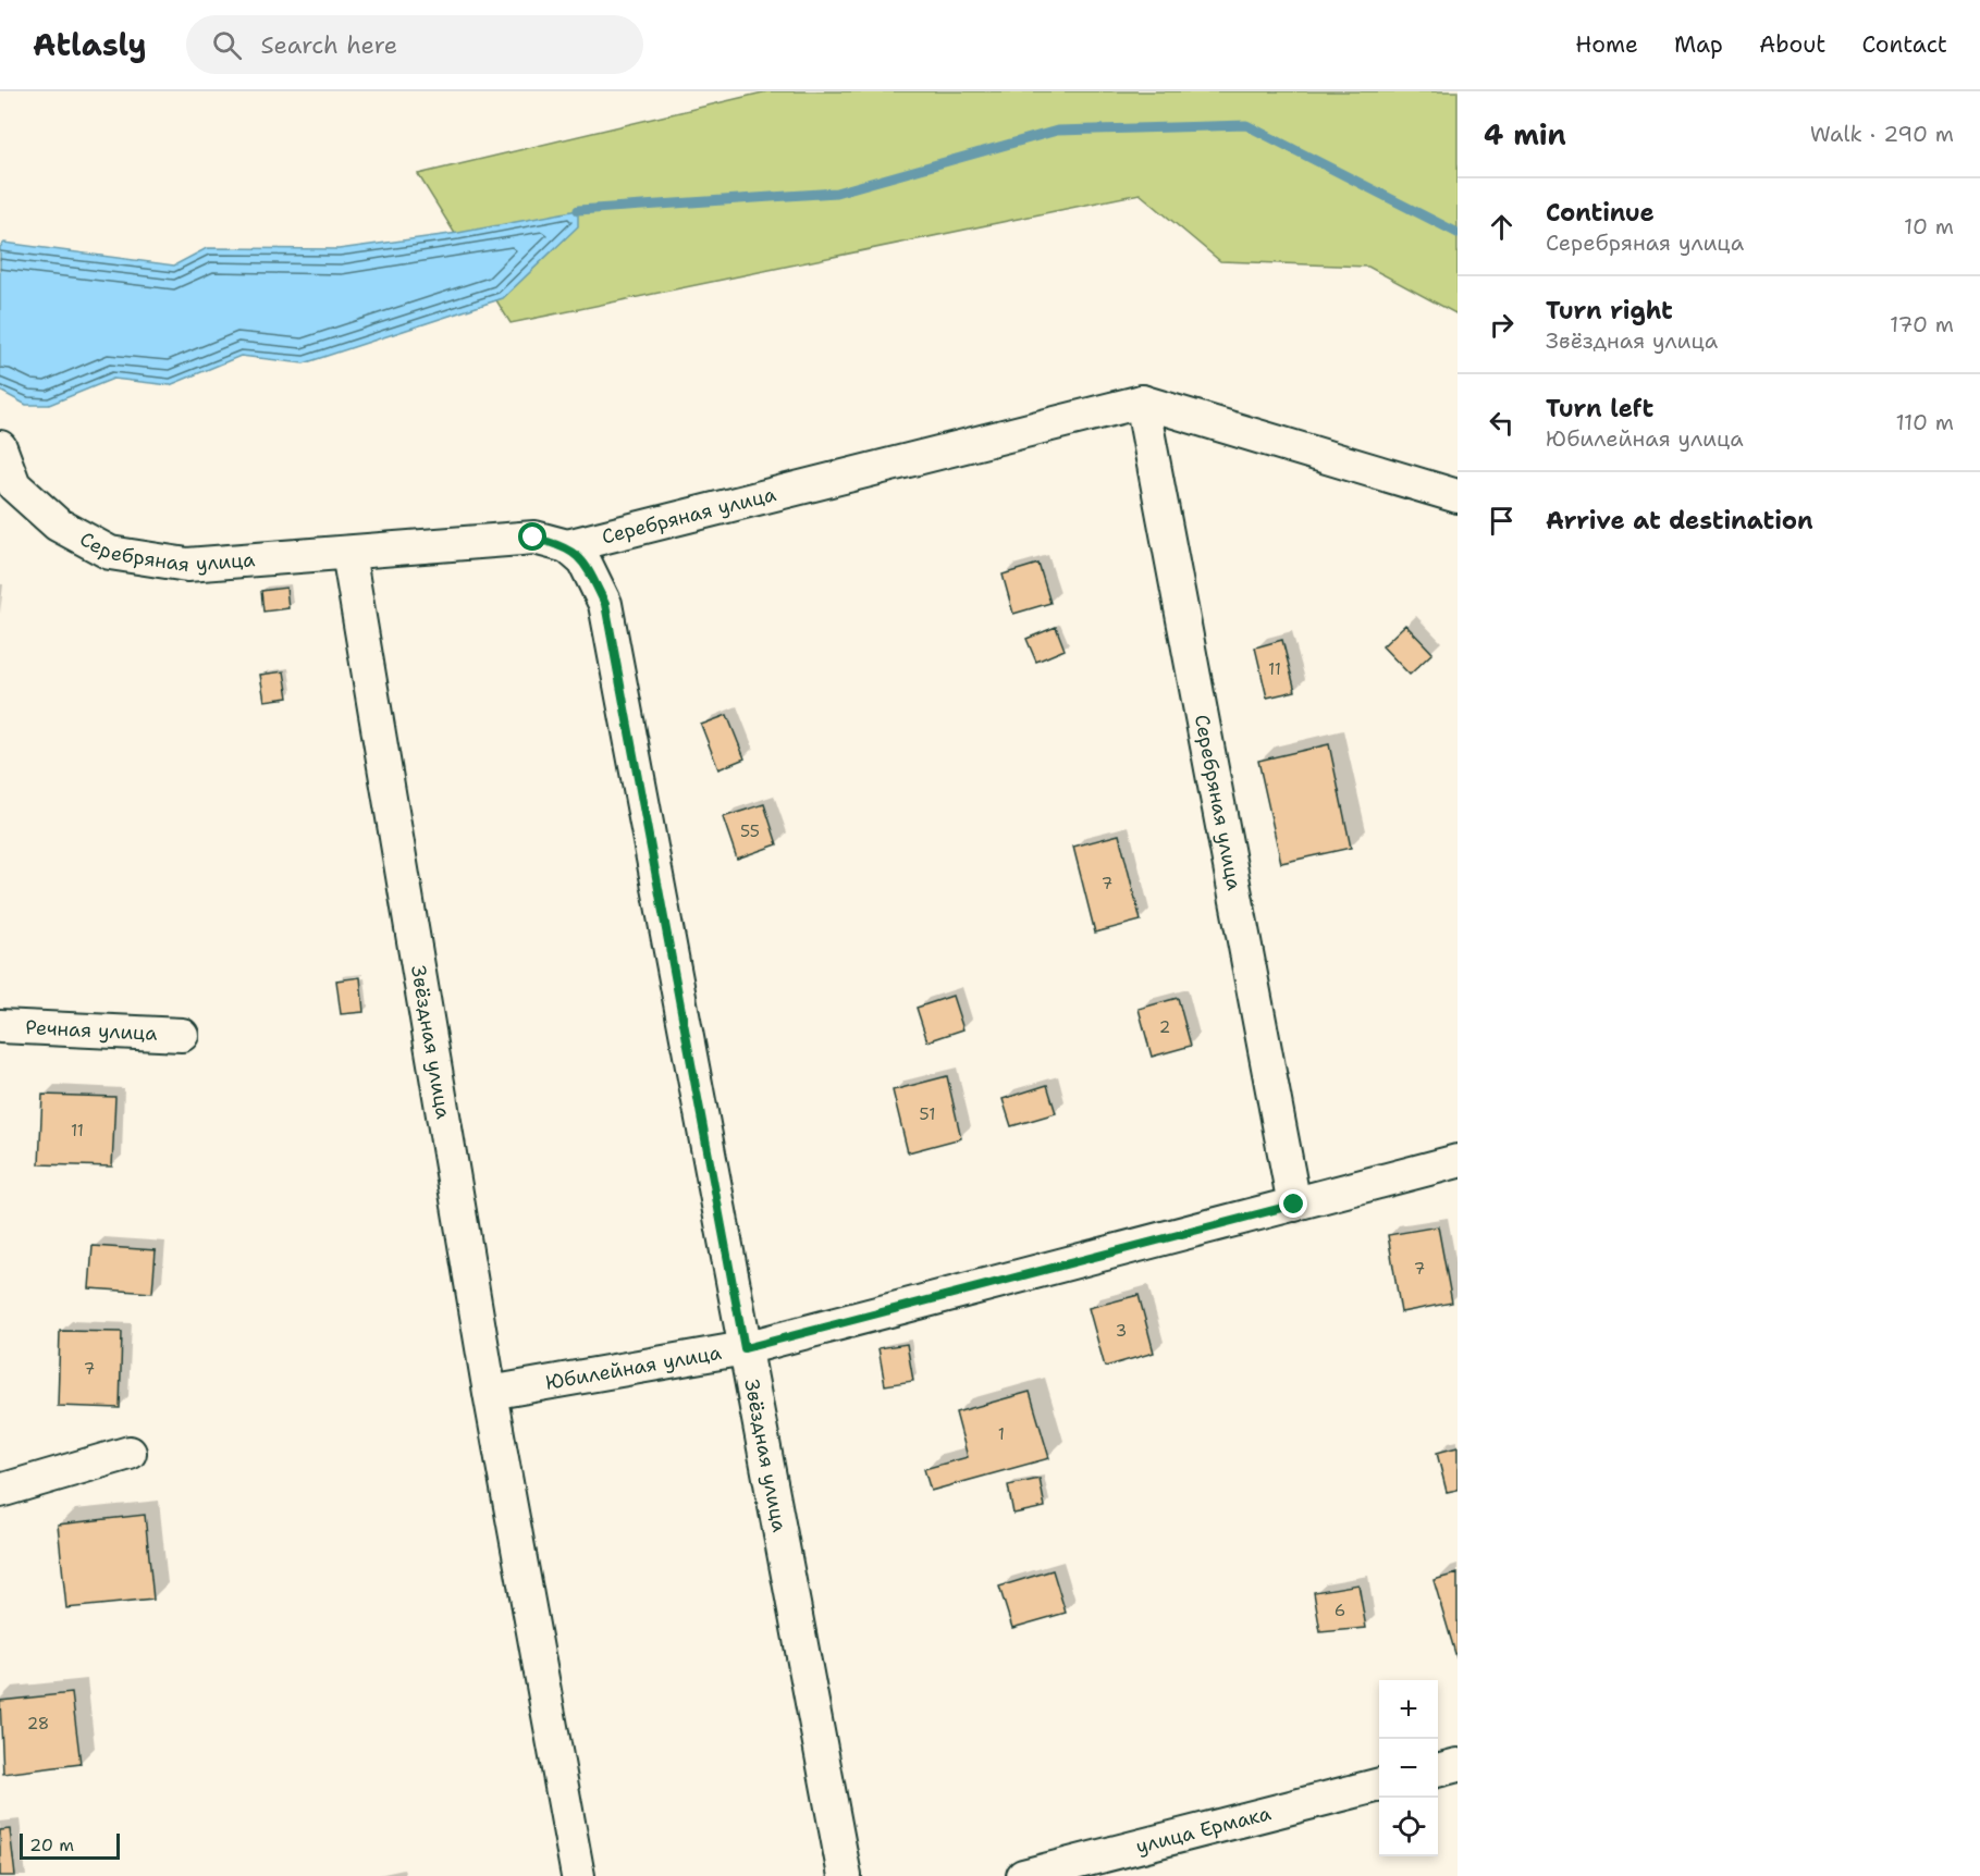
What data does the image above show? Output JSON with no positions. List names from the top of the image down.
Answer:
{
  "streets": {
    "street": [
      "Серебряная улица",
      "Речная улица",
      "Звёздная улица",
      "Юбилейная улица",
      "улица Ермака"
    ]
  },
  "crossings": [
    ["Серебряная улица", "Звёздная улица"],
    ["Серебряная улица", "Юбилейная улица"],
    ["Звёздная улица", "Юбилейная улица"]
  ],
  "house_numbers": [
    "11",
    "55",
    "7",
    "2",
    "51",
    "11",
    "7",
    "3",
    "7",
    "1",
    "6",
    "28"
  ],
  "scale_bar": "20 m",
  "page": {
    "header": "Atlasly",
    "search": "Search here",
    "nav": [
      "Home",
      "Map",
      "About",
      "Contact"
    ],
    "heading": ["4 min", "Walk · 290 m"],
    "list": [
      ["Continue", "Серебряная улица", "10 m"],
      ["Turn right", "Звёздная улица", "170 m"],
      ["Turn left", "Юбилейная улица", "110 m"],
      "Arrive at destination"
    ],
    "map_buttons": ["+", "−"],
    "scale": "20 m"
  }
}
